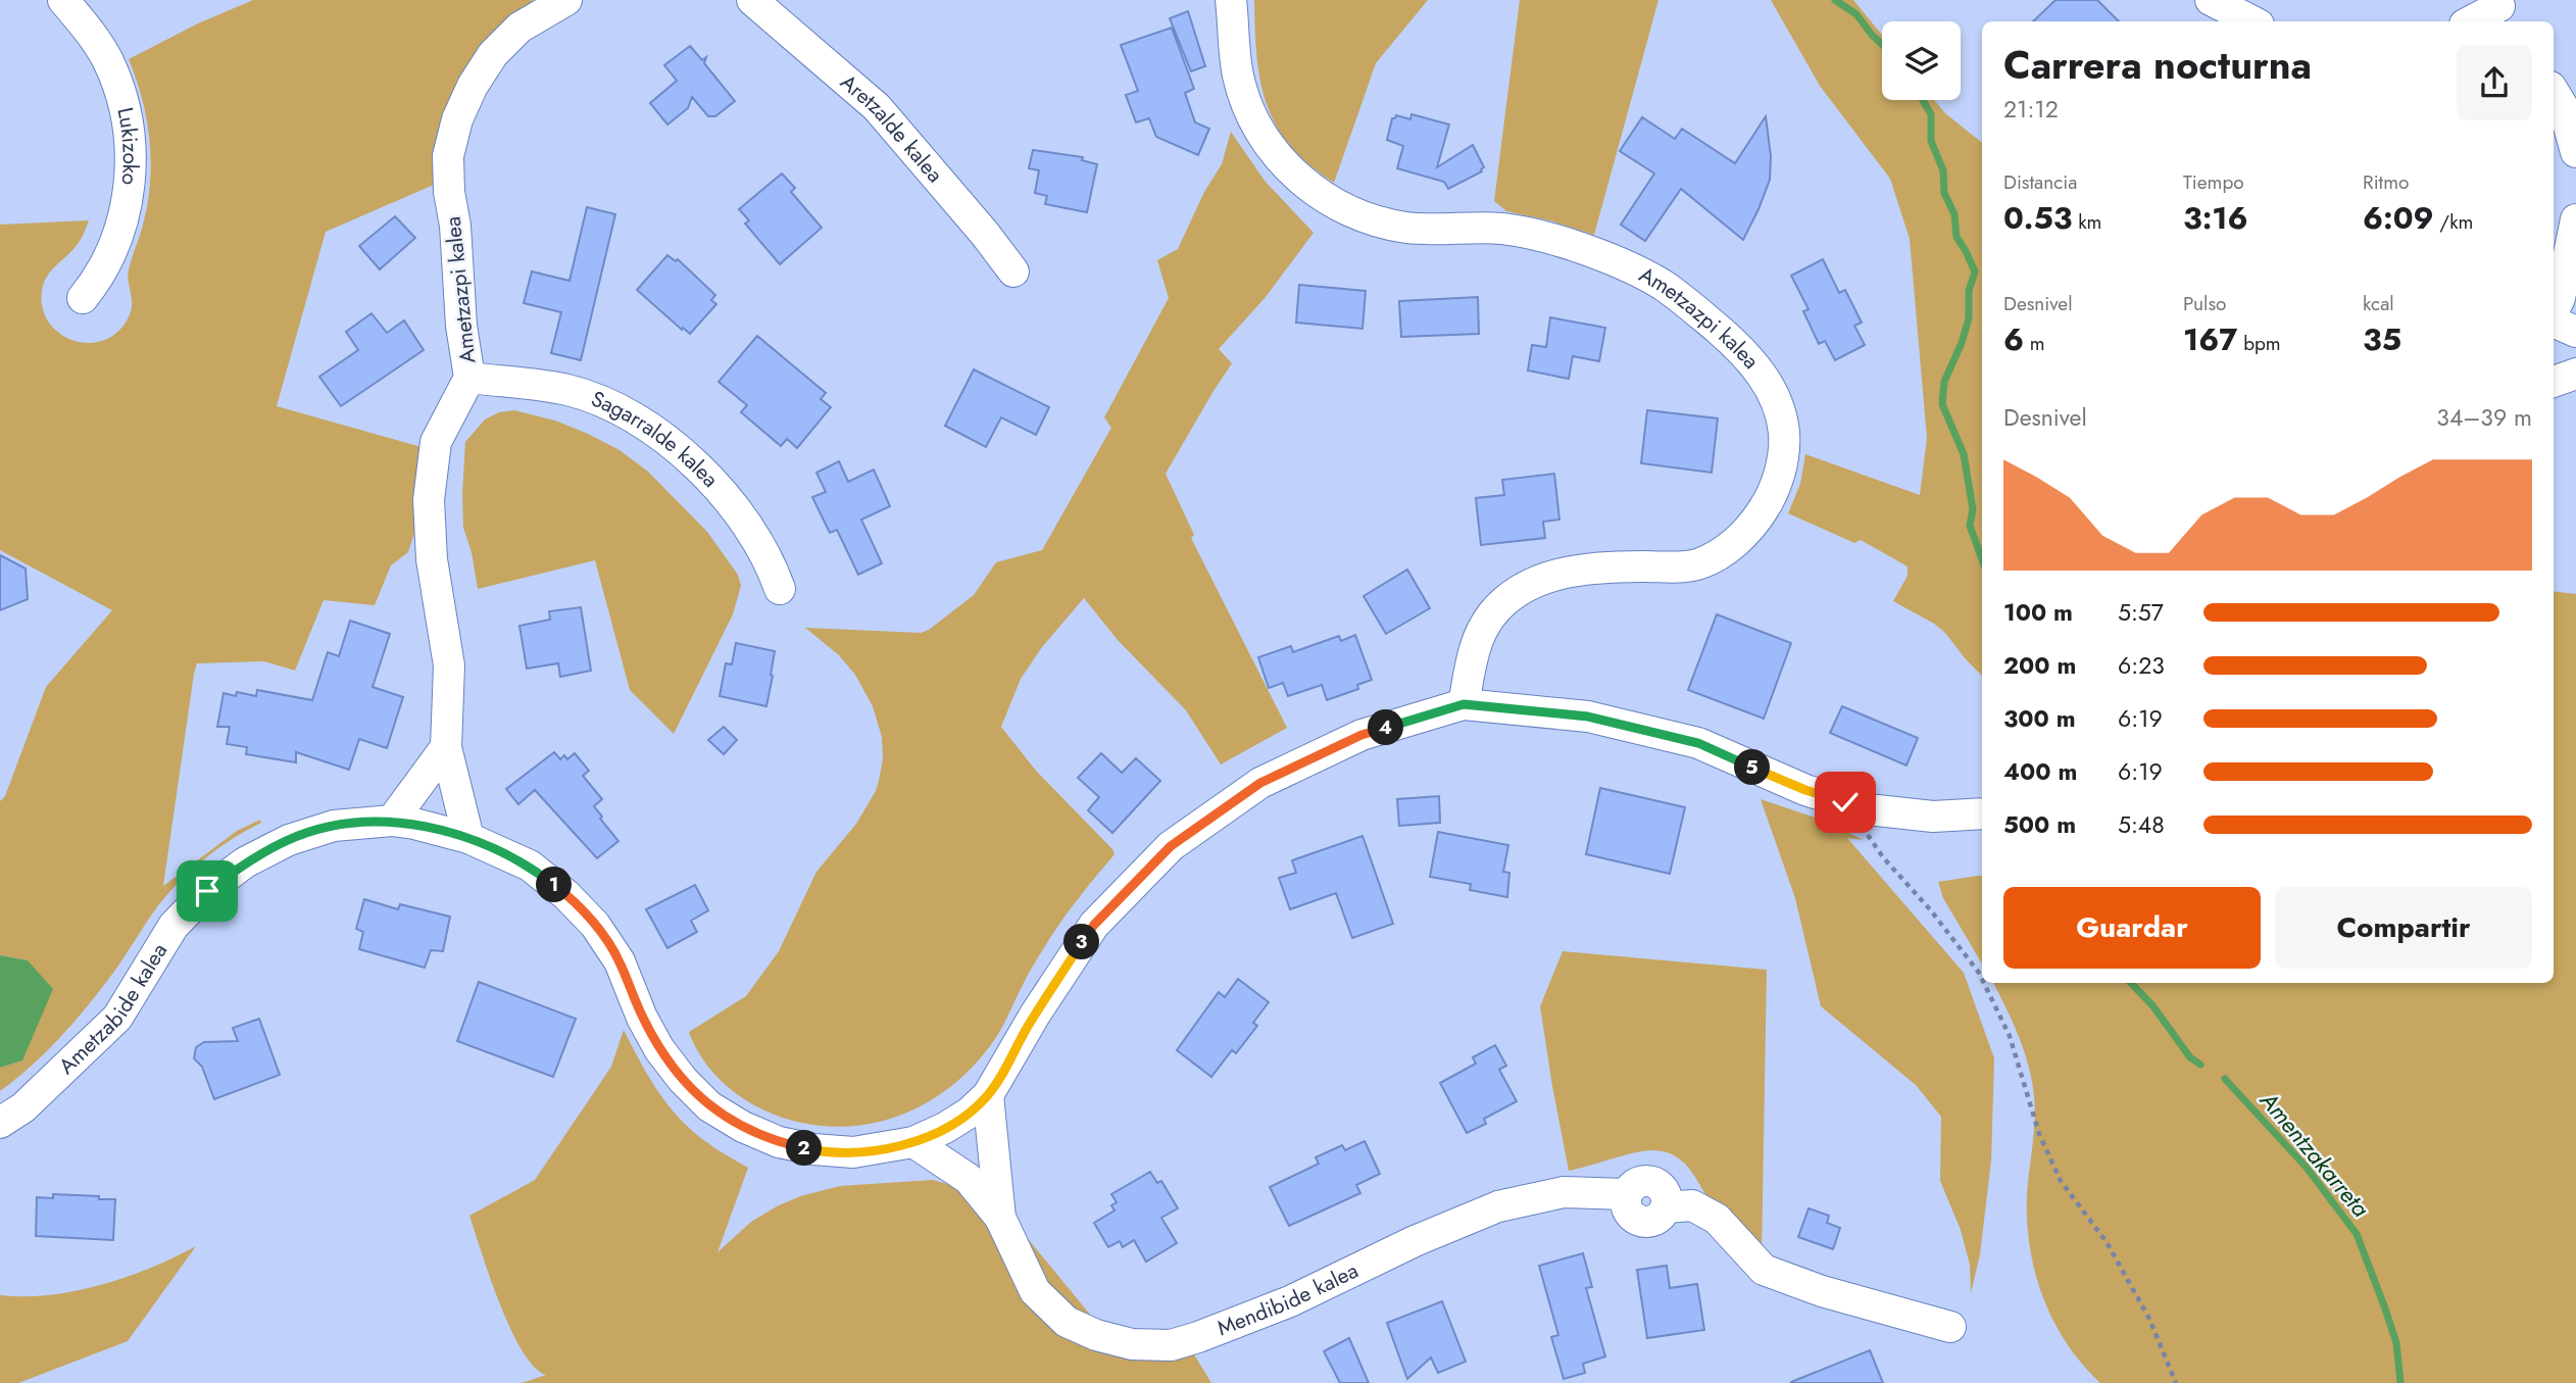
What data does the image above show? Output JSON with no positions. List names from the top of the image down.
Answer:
{
  "streets": {
    "street": [
      "Aretzalde kalea",
      "Lukizoko",
      "Ametzazpi kalea",
      "Sagarralde kalea",
      "Ametzabide kalea",
      "Mendibide kalea"
    ]
  },
  "crossings": [
    ["Ametzazpi kalea", "Sagarralde kalea"],
    ["Ametzazpi kalea", "Ametzabide kalea"]
  ],
  "water": ["Amentzakarreta"],
  "page": {
    "heading": ["Carrera nocturna", "21:12"],
    "stats": [
      ["Distancia", "0.53 km"],
      ["Tiempo", "3:16"],
      ["Ritmo", "6:09 /km"],
      ["Desnivel", "6 m"],
      ["Pulso", "167 bpm"],
      ["kcal", "35"]
    ],
    "chart": ["Desnivel", "34–39 m"],
    "list": [
      {
        "name": "100 m",
        "note": "5:57"
      },
      {
        "name": "200 m",
        "note": "6:23"
      },
      {
        "name": "300 m",
        "note": "6:19"
      },
      {
        "name": "400 m",
        "note": "6:19"
      },
      {
        "name": "500 m",
        "note": "5:48"
      }
    ],
    "pins": [
      "4",
      "5",
      "1",
      "3",
      "2"
    ],
    "buttons": ["Guardar", "Compartir"]
  }
}
